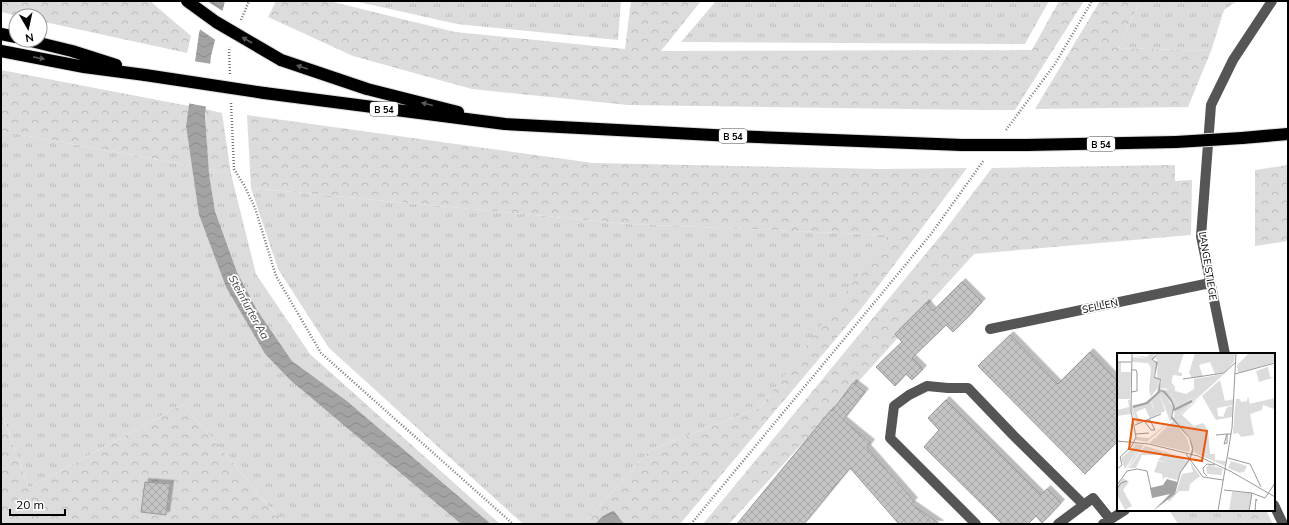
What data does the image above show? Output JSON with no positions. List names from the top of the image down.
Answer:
{
  "streets": {
    "highway": ["B 54"],
    "street": ["LANGE STIEGE", "SELLEN"]
  },
  "crossings": [
    ["LANGE STIEGE", "SELLEN"]
  ],
  "water": ["Steinfurter Aa"],
  "scale_bar": "20 m",
  "north": "bottom"
}
